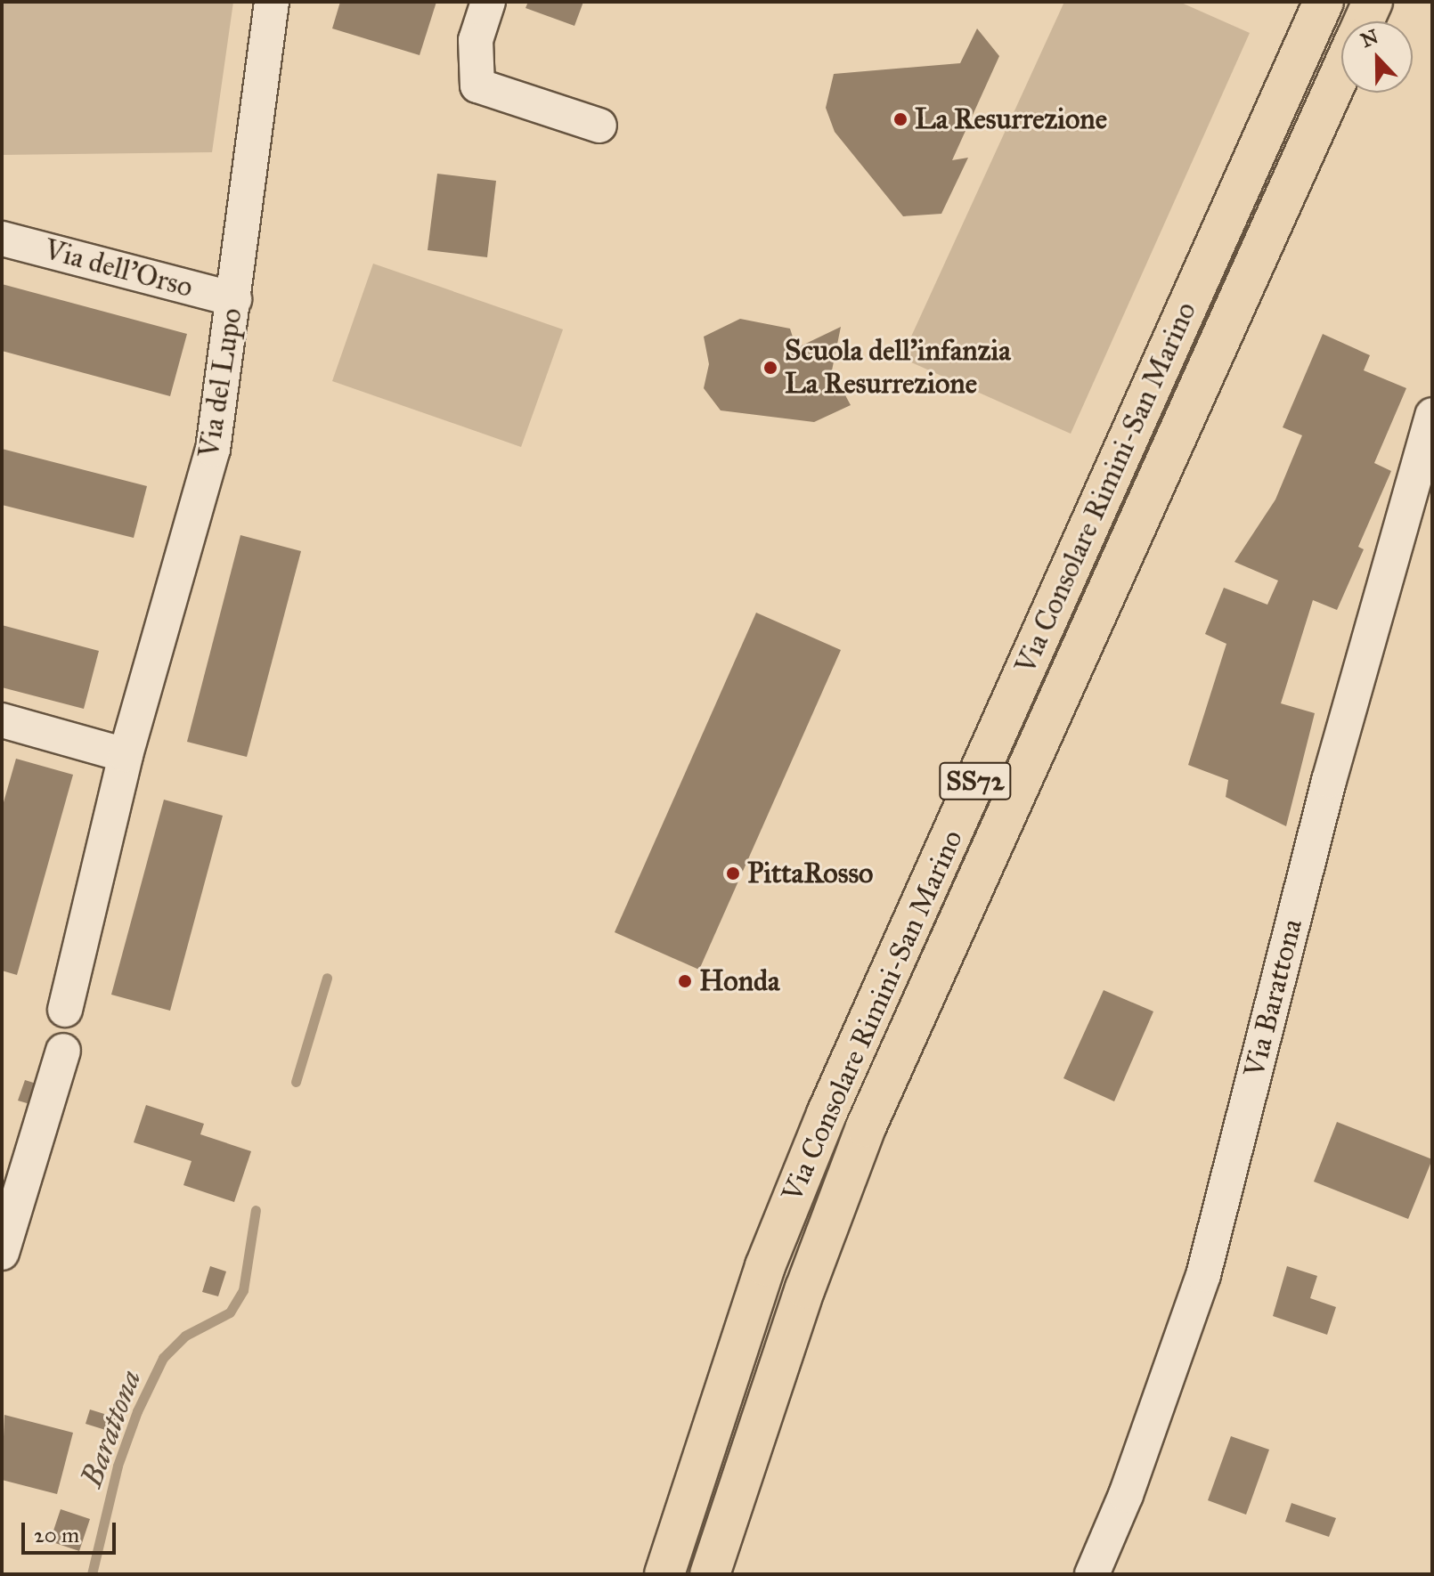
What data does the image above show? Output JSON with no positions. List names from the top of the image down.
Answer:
{
  "streets": {
    "main road": ["Via Consolare Rimini-San Marino", "SS72"],
    "street": ["Via dell'Orso", "Via del Lupo", "Via Barattona"]
  },
  "crossings": [
    ["Via dell'Orso", "Via del Lupo"]
  ],
  "water": ["Barattona"],
  "places": [
    "La Resurrezione",
    "Scuola dell'infanzia La Resurrezione",
    "PittaRosso",
    "Honda"
  ],
  "scale_bar": "20 m",
  "north": "top"
}
